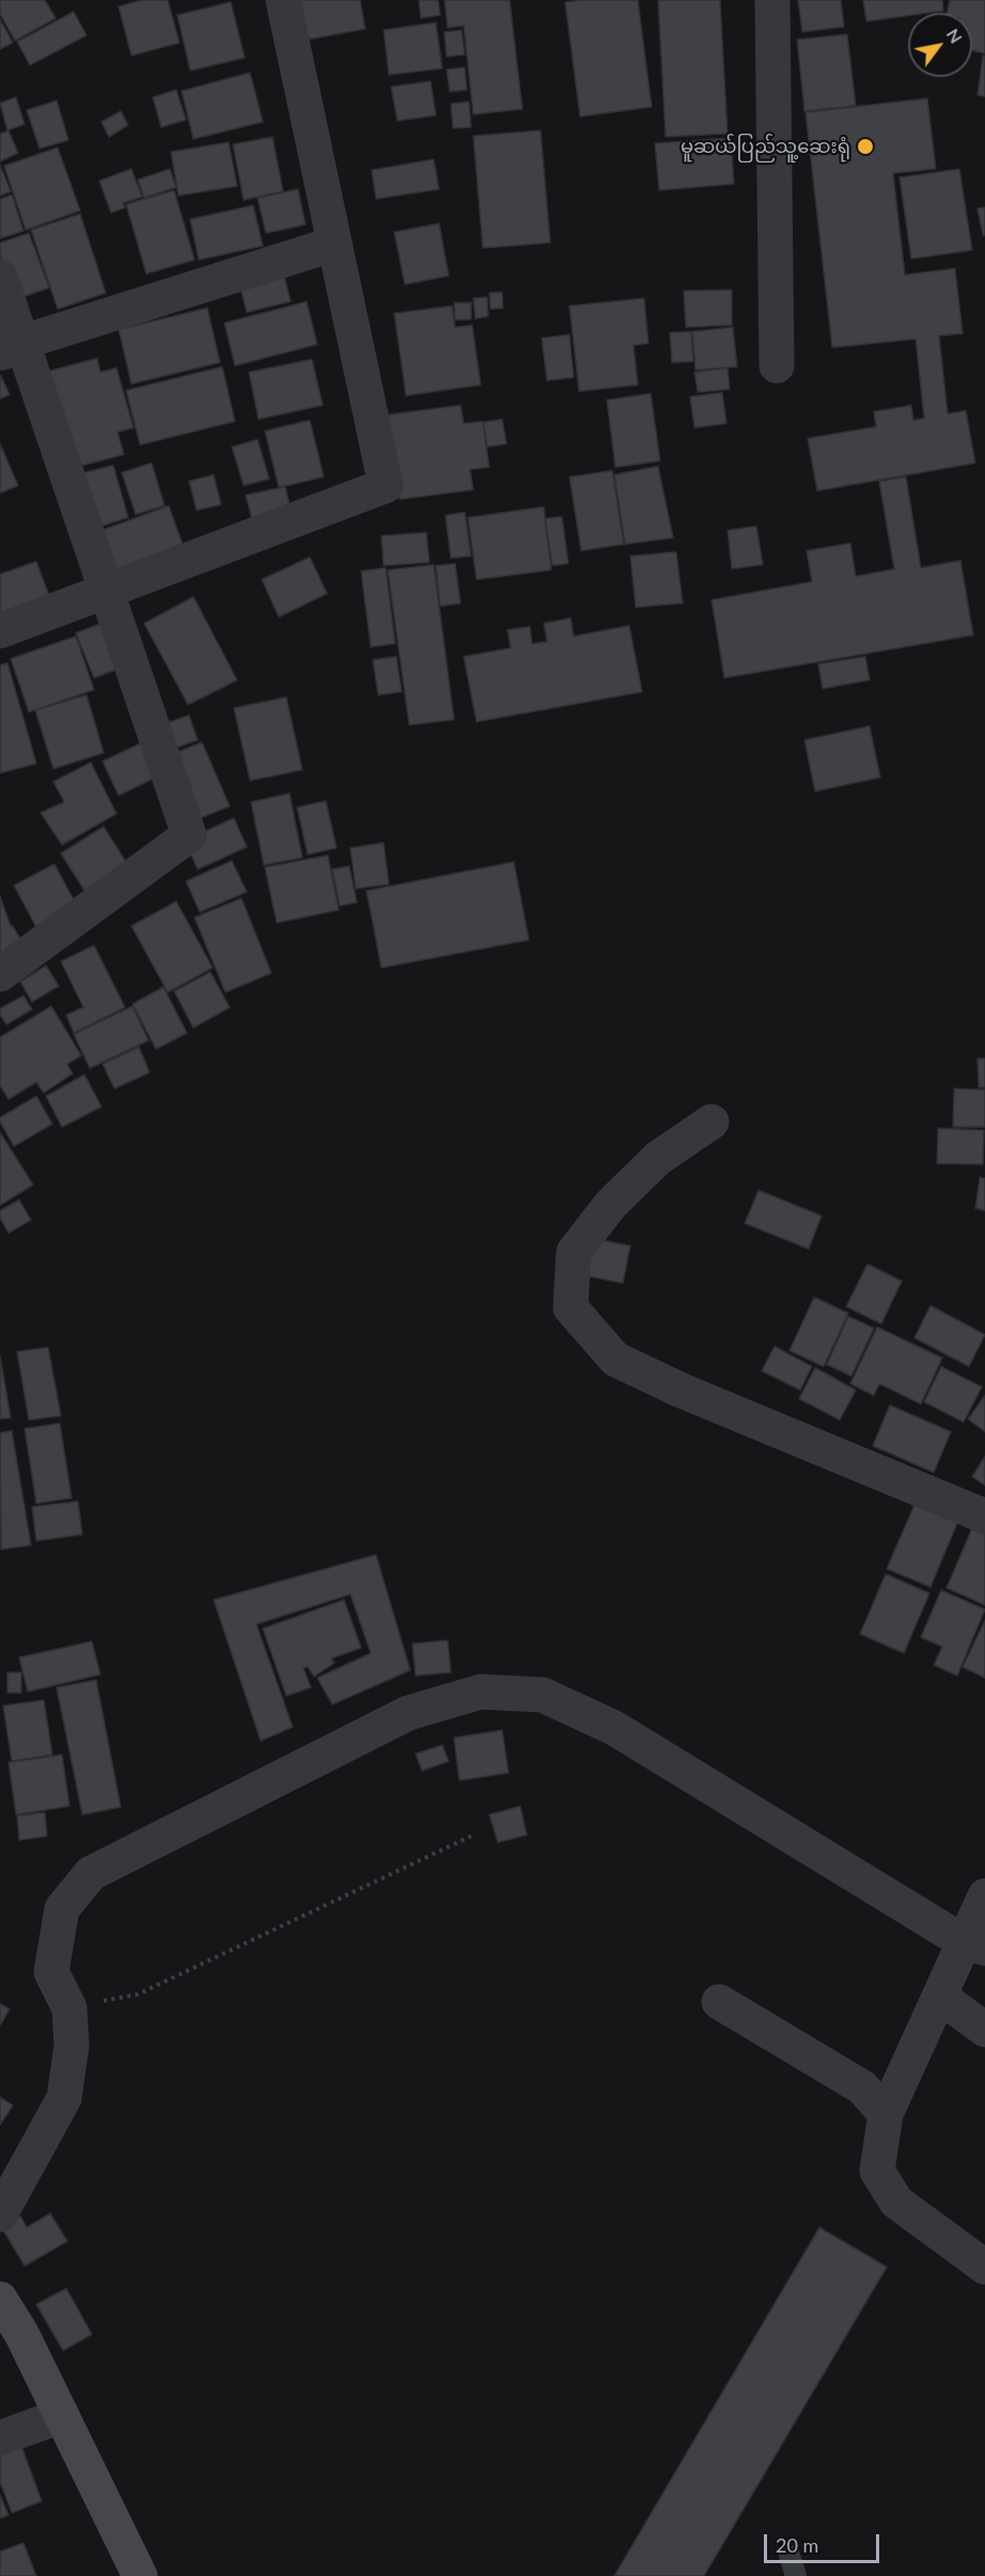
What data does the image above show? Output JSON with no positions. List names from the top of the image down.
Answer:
{
  "places": ["မူဆယ်ပြည်သူ့ဆေးရုံ"],
  "scale_bar": "20 m",
  "north": "top right"
}
